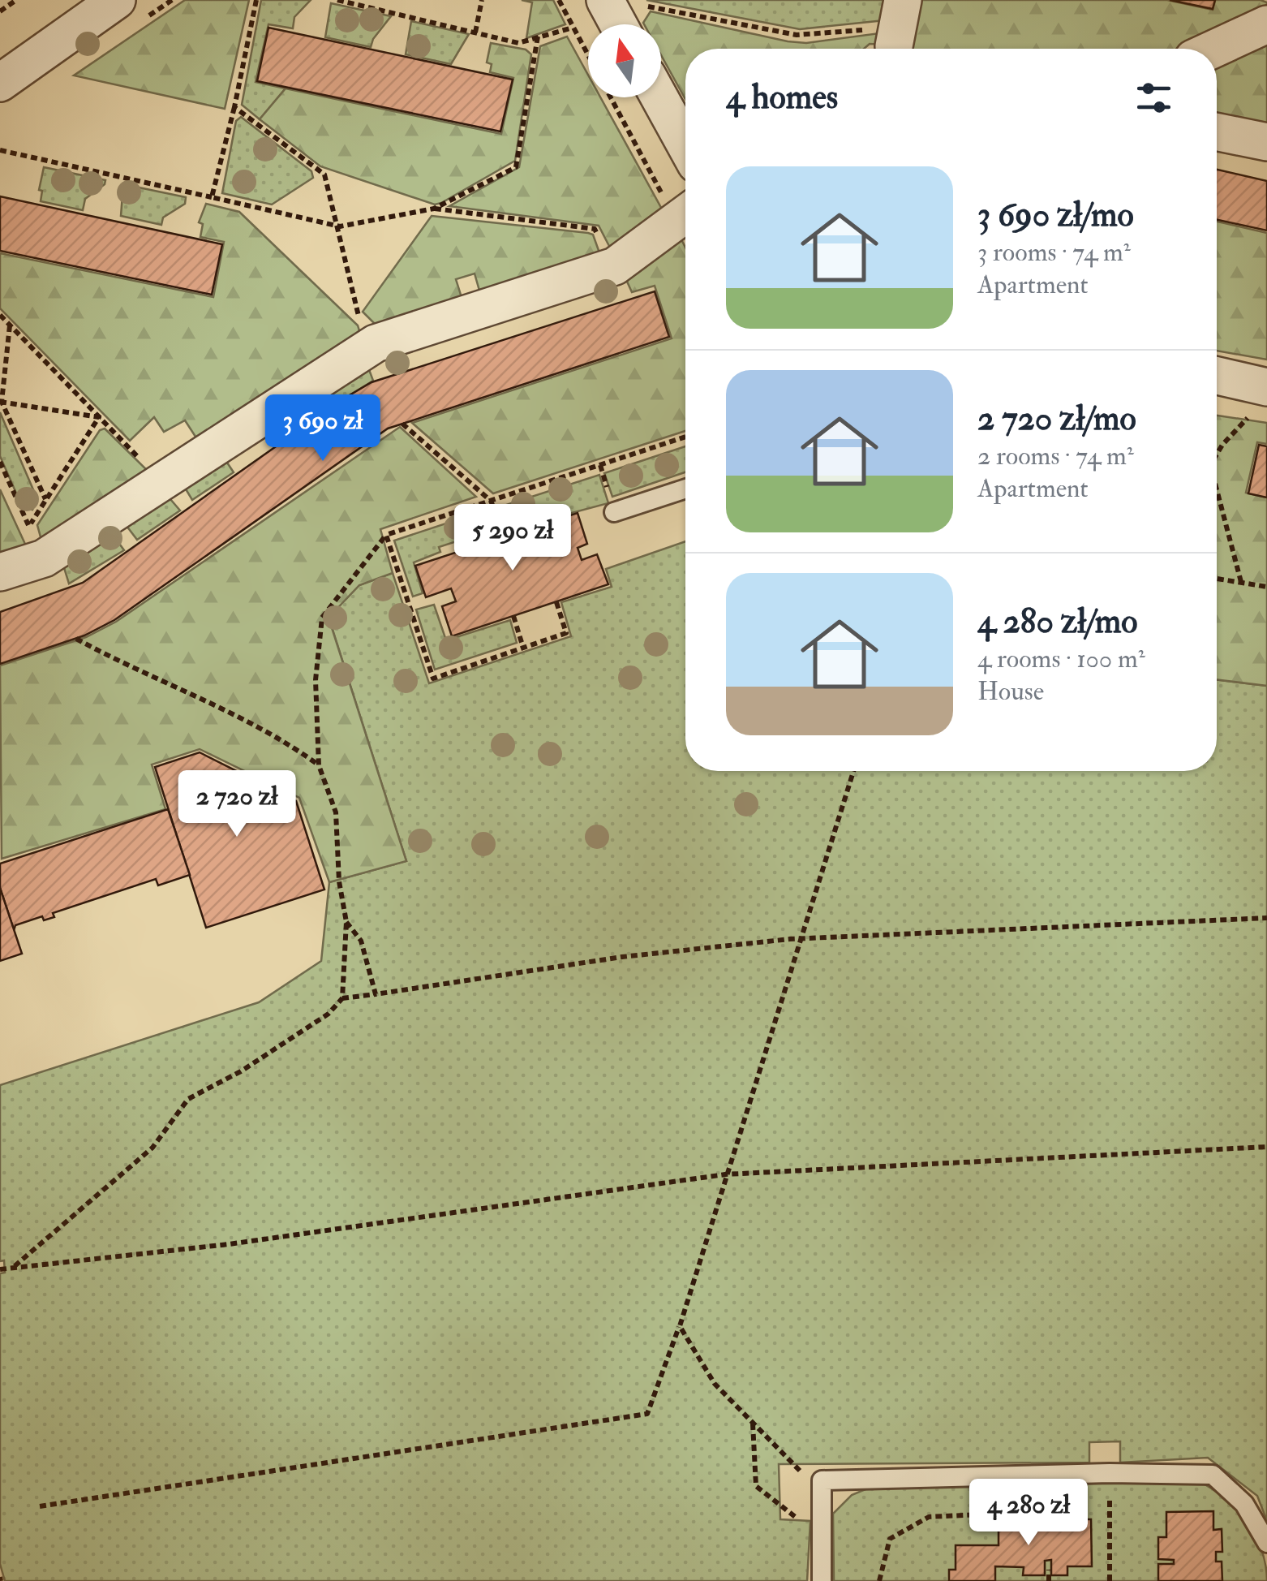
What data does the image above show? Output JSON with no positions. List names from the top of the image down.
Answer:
{
  "north": "top",
  "page": {
    "heading": "4 homes",
    "list": [
      {
        "name": "3 690 zł/mo",
        "note": "3 rooms · 74 m² · Apartment"
      },
      {
        "name": "2 720 zł/mo",
        "note": "2 rooms · 74 m² · Apartment"
      },
      {
        "name": "4 280 zł/mo",
        "note": "4 rooms · 100 m² · House"
      }
    ],
    "price": [
      "3 690 zł",
      "5 290 zł",
      "2 720 zł",
      "4 280 zł"
    ]
  }
}
